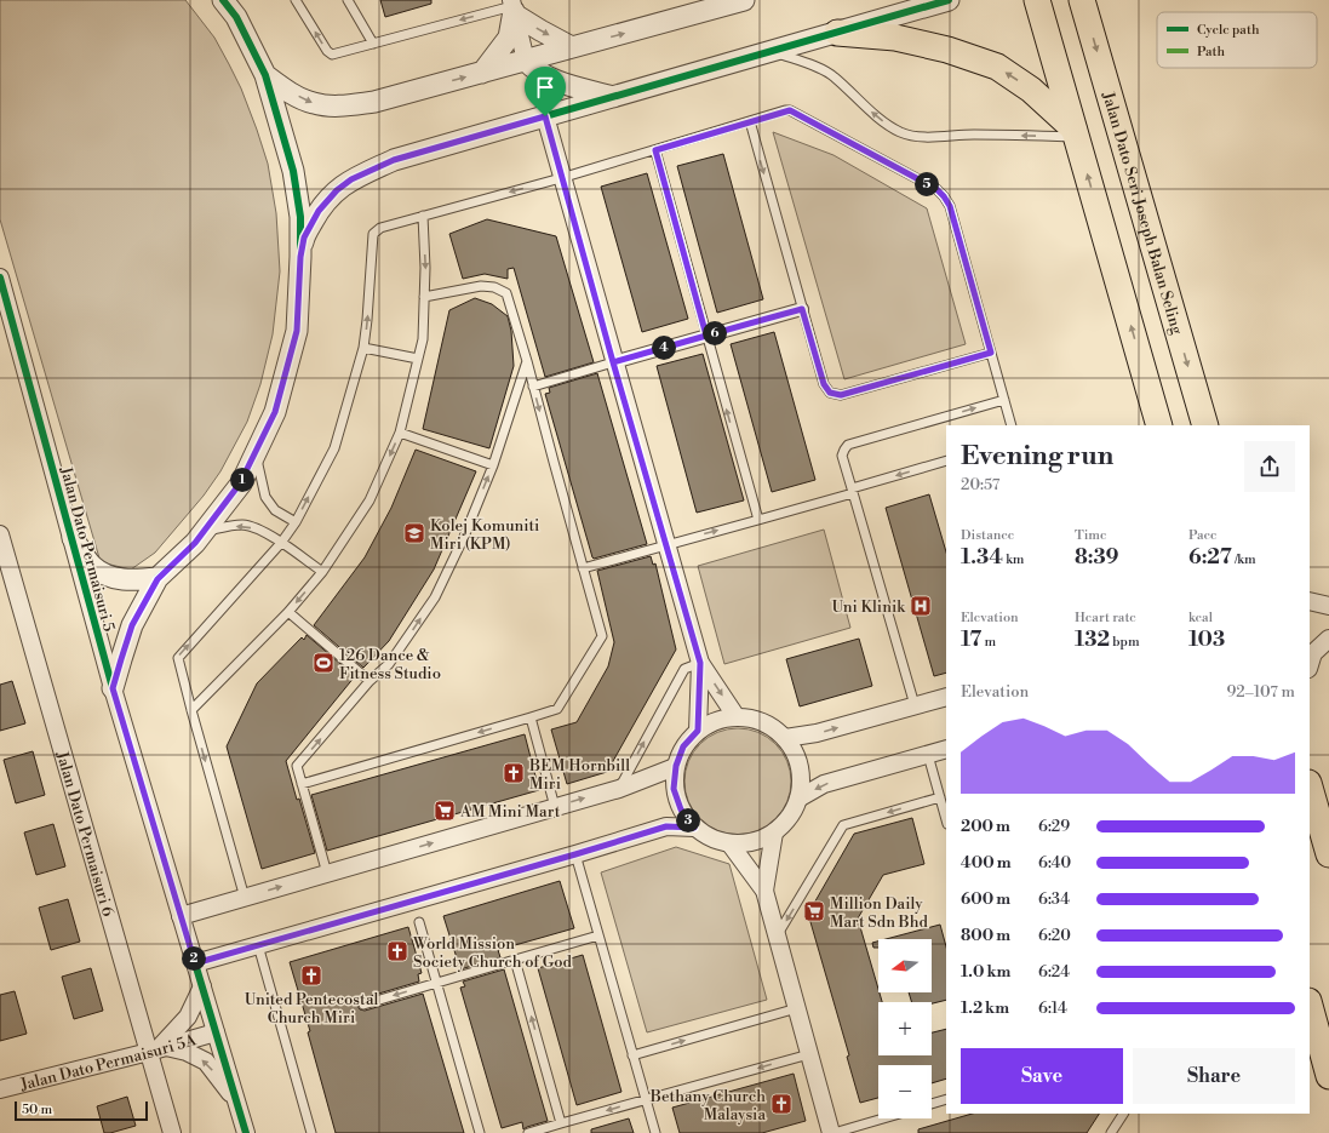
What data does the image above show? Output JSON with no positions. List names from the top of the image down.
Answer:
{
  "streets": {
    "main road": ["Jalan Dato Seri Joseph Balan Seling"],
    "street": ["Jalan Dato Permaisuri 5", "Jalan Dato Permaisuri 6", "Jalan Dato Permaisuri 5A"]
  },
  "crossings": [
    ["Jalan Dato Permaisuri 5", "Jalan Dato Permaisuri 5A"],
    ["Jalan Dato Permaisuri 6", "Jalan Dato Permaisuri 5A"]
  ],
  "places": {
    "school or university": ["Kolej Komuniti Miri (KPM)"],
    "hospital": ["Uni Klinik"],
    "sports": ["126 Dance & Fitness Studio"],
    "church": [
      "BEM Hornbill Miri",
      "World Mission Society Church of God",
      "United Pentecostal Church Miri",
      "Bethany Church Malaysia"
    ],
    "supermarket": ["AM Mini Mart", "Million Daily Mart Sdn Bhd"]
  },
  "legend": ["Cycle path", "Path"],
  "scale_bar": "50 m",
  "north": "left",
  "page": {
    "pins": [
      "5",
      "6",
      "4",
      "1",
      "3",
      "2"
    ],
    "heading": ["Evening run", "20:57"],
    "stats": [
      ["Distance", "1.34 km"],
      ["Time", "8:39"],
      ["Pace", "6:27 /km"],
      ["Elevation", "17 m"],
      ["Heart rate", "132 bpm"],
      ["kcal", "103"]
    ],
    "chart": ["Elevation", "92–107 m"],
    "list": [
      {
        "name": "200 m",
        "note": "6:29"
      },
      {
        "name": "400 m",
        "note": "6:40"
      },
      {
        "name": "600 m",
        "note": "6:34"
      },
      {
        "name": "800 m",
        "note": "6:20"
      },
      {
        "name": "1.0 km",
        "note": "6:24"
      },
      {
        "name": "1.2 km",
        "note": "6:14"
      }
    ],
    "map_buttons": ["+", "−"],
    "buttons": ["Save", "Share"],
    "scale": "50 m"
  }
}
